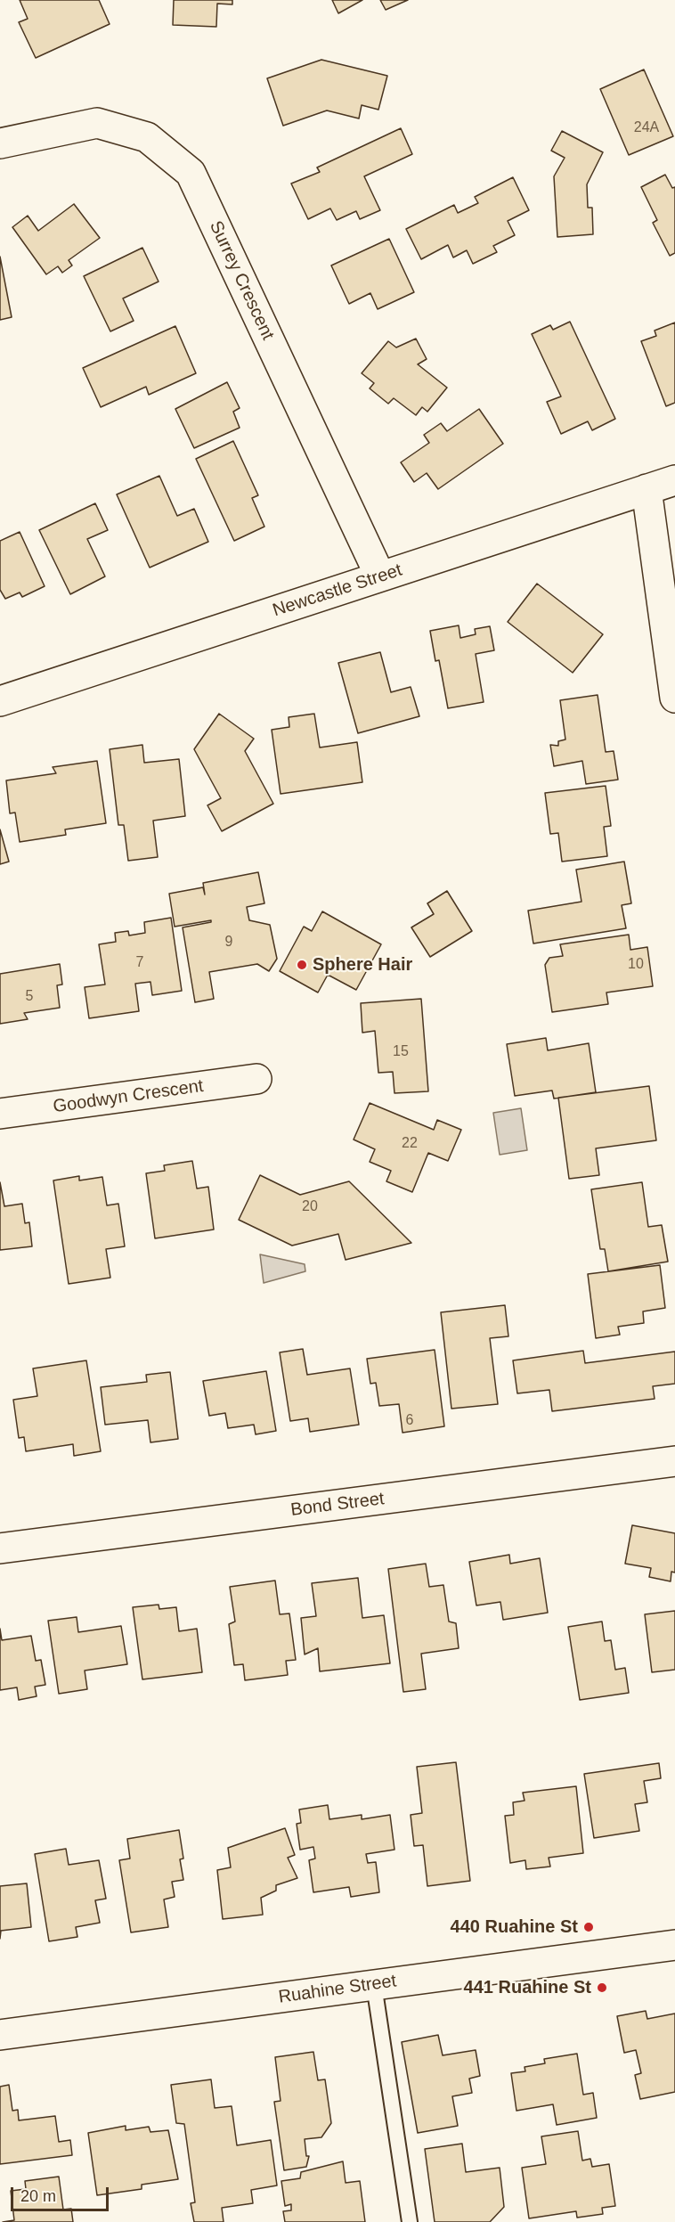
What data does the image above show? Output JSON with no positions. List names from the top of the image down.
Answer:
{
  "streets": {
    "street": [
      "Surrey Crescent",
      "Newcastle Street",
      "Goodwyn Crescent",
      "Bond Street",
      "Ruahine Street"
    ]
  },
  "crossings": [
    ["Surrey Crescent", "Newcastle Street"]
  ],
  "places": ["Sphere Hair", "440 Ruahine St", "441 Ruahine St"],
  "house_numbers": [
    "24A",
    "9",
    "7",
    "10",
    "5",
    "15",
    "22",
    "20",
    "6"
  ],
  "scale_bar": "20 m"
}
